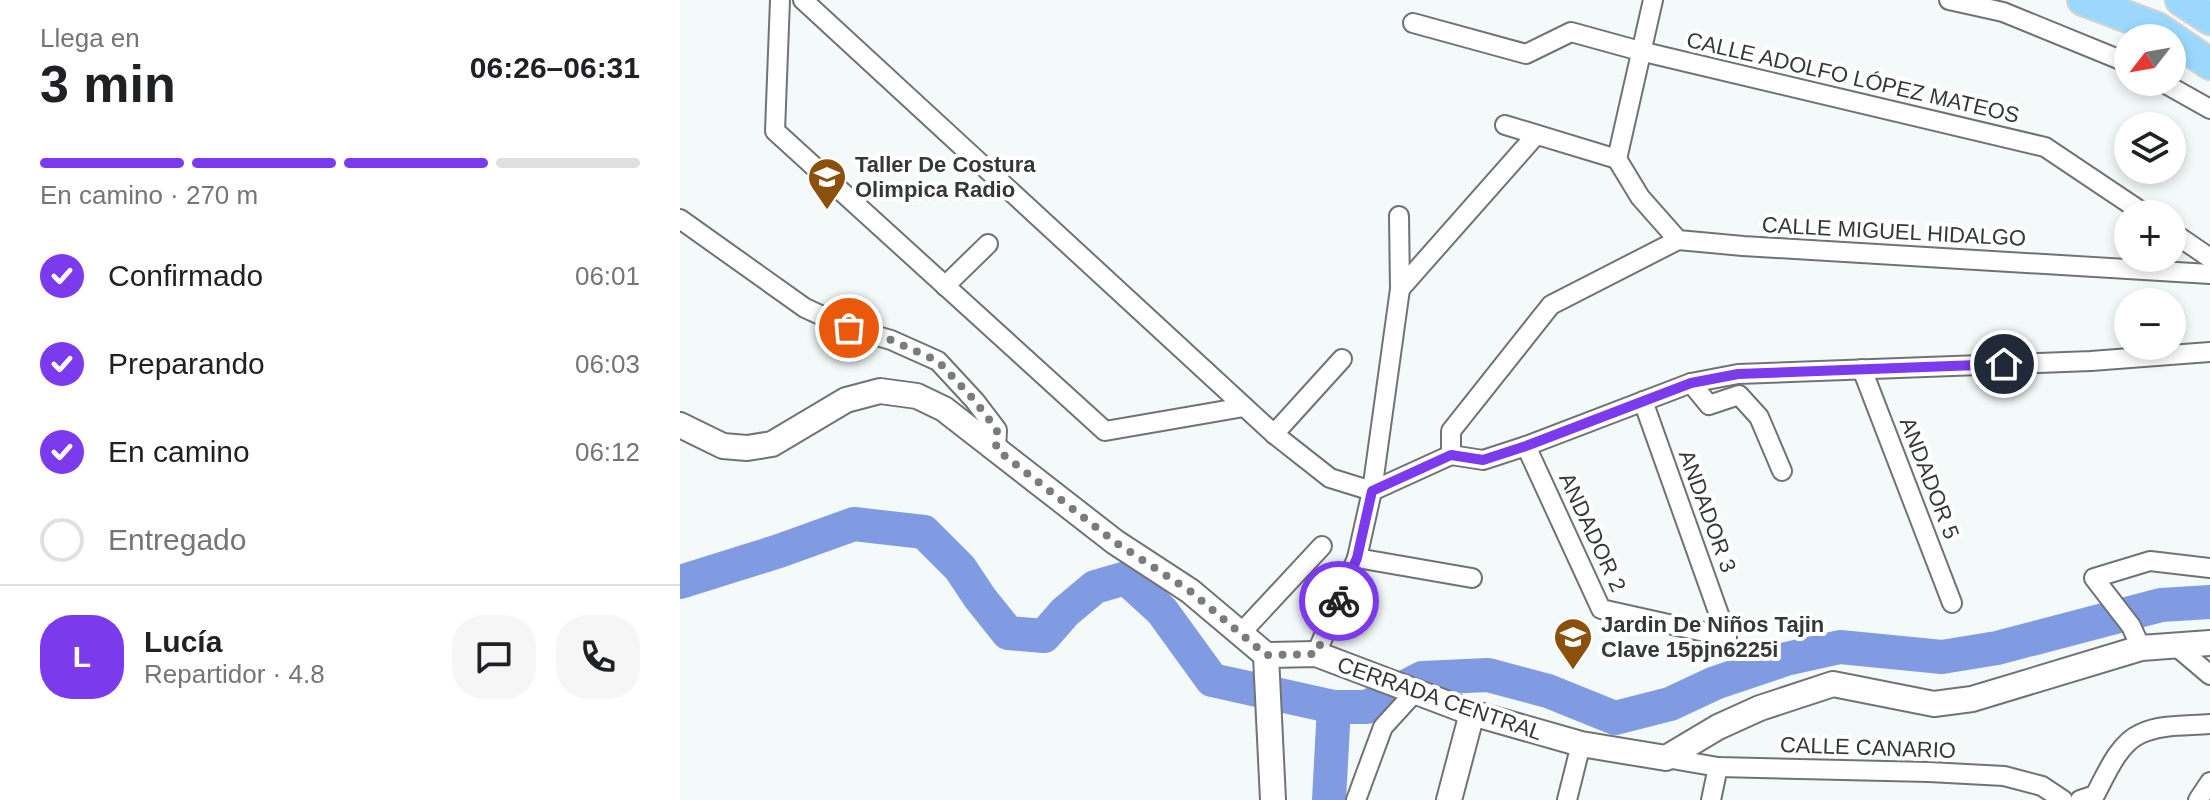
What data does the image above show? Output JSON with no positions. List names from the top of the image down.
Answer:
{
  "streets": {
    "street": [
      "CALLE ADOLFO LÓPEZ MATEOS",
      "CALLE MIGUEL HIDALGO",
      "ANDADOR 5",
      "ANDADOR 3",
      "ANDADOR 2",
      "CERRADA CENTRAL",
      "CALLE CANARIO"
    ]
  },
  "crossings": [
    ["ANDADOR 3", "ANDADOR 2"],
    ["CERRADA CENTRAL", "CALLE CANARIO"]
  ],
  "places": {
    "school or university": ["Taller De Costura Olimpica Radio", "Jardin De Niños Tajin Clave 15pjn6225i"]
  },
  "north": "bottom left",
  "page": {
    "heading": ["3 min", "Llega en", "06:26–06:31"],
    "panel": ["Lucía", "Repartidor · 4.8"],
    "map_buttons": ["+", "−"],
    "bar": "En camino · 270 m",
    "list": [
      ["Confirmado", "06:01"],
      ["Preparando", "06:03"],
      ["En camino", "06:12"],
      "Entregado"
    ],
    "round": "L"
  }
}
